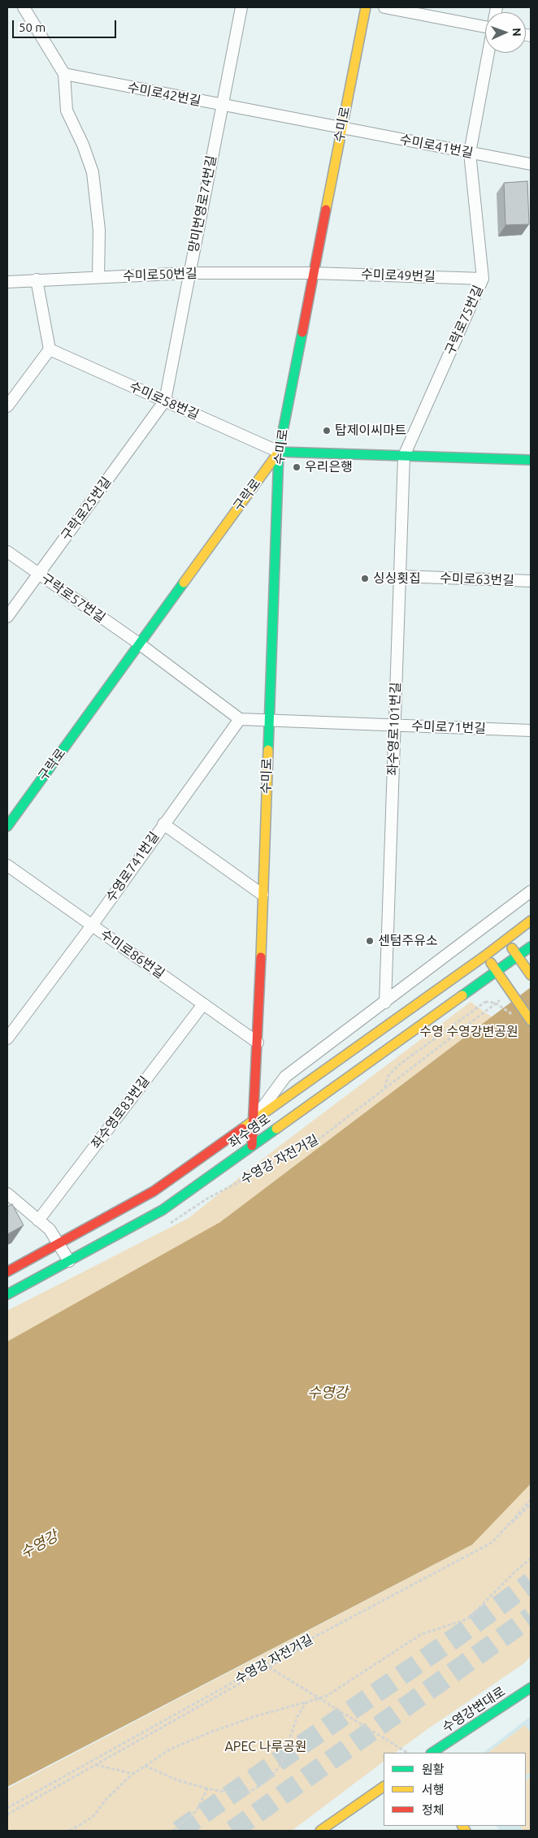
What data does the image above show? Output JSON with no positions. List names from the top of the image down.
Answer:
{
  "streets": {
    "street": [
      "수미로42번길",
      "수미로",
      "수미로41번길",
      "망미번영로74번길",
      "수미로50번길",
      "수미로49번길",
      "구락로75번길",
      "수미로58번길",
      "구락로",
      "구락로25번길",
      "수미로63번길",
      "구락로57번길",
      "수미로71번길",
      "좌수영로101번길",
      "수영로741번길",
      "수미로86번길",
      "좌수영로83번길",
      "좌수영로",
      "수영강변대로"
    ],
    "path": ["수영강 자전거길"]
  },
  "crossings": [
    ["수미로42번길", "수미로"],
    ["수미로42번길", "수미로41번길"],
    ["수미로42번길", "망미번영로74번길"],
    ["수미로", "수미로41번길"],
    ["수미로", "수미로50번길"],
    ["수미로", "수미로49번길"],
    ["수미로", "수미로58번길"],
    ["수미로", "구락로"],
    ["수미로", "수미로71번길"],
    ["수미로", "수미로86번길"],
    ["수미로", "좌수영로"],
    ["수미로41번길", "구락로75번길"],
    ["망미번영로74번길", "수미로50번길"],
    ["망미번영로74번길", "수미로58번길"],
    ["망미번영로74번길", "구락로25번길"],
    ["수미로50번길", "수미로49번길"],
    ["수미로49번길", "구락로75번길"],
    ["구락로75번길", "좌수영로101번길"],
    ["수미로58번길", "구락로"],
    ["수미로58번길", "구락로25번길"],
    ["구락로", "구락로57번길"],
    ["구락로25번길", "구락로57번길"],
    ["수미로63번길", "좌수영로101번길"],
    ["수미로71번길", "좌수영로101번길"],
    ["수영로741번길", "수미로86번길"],
    ["수미로86번길", "좌수영로83번길"]
  ],
  "water": ["수영강"],
  "parks": ["수영 수영강변공원", "APEC 나루공원"],
  "places": [
    "탑제이씨마트",
    "우리은행",
    "싱싱횟집",
    "센텀주유소"
  ],
  "legend": ["원활", "서행", "정체"],
  "scale_bar": "50 m",
  "north": "right"
}
